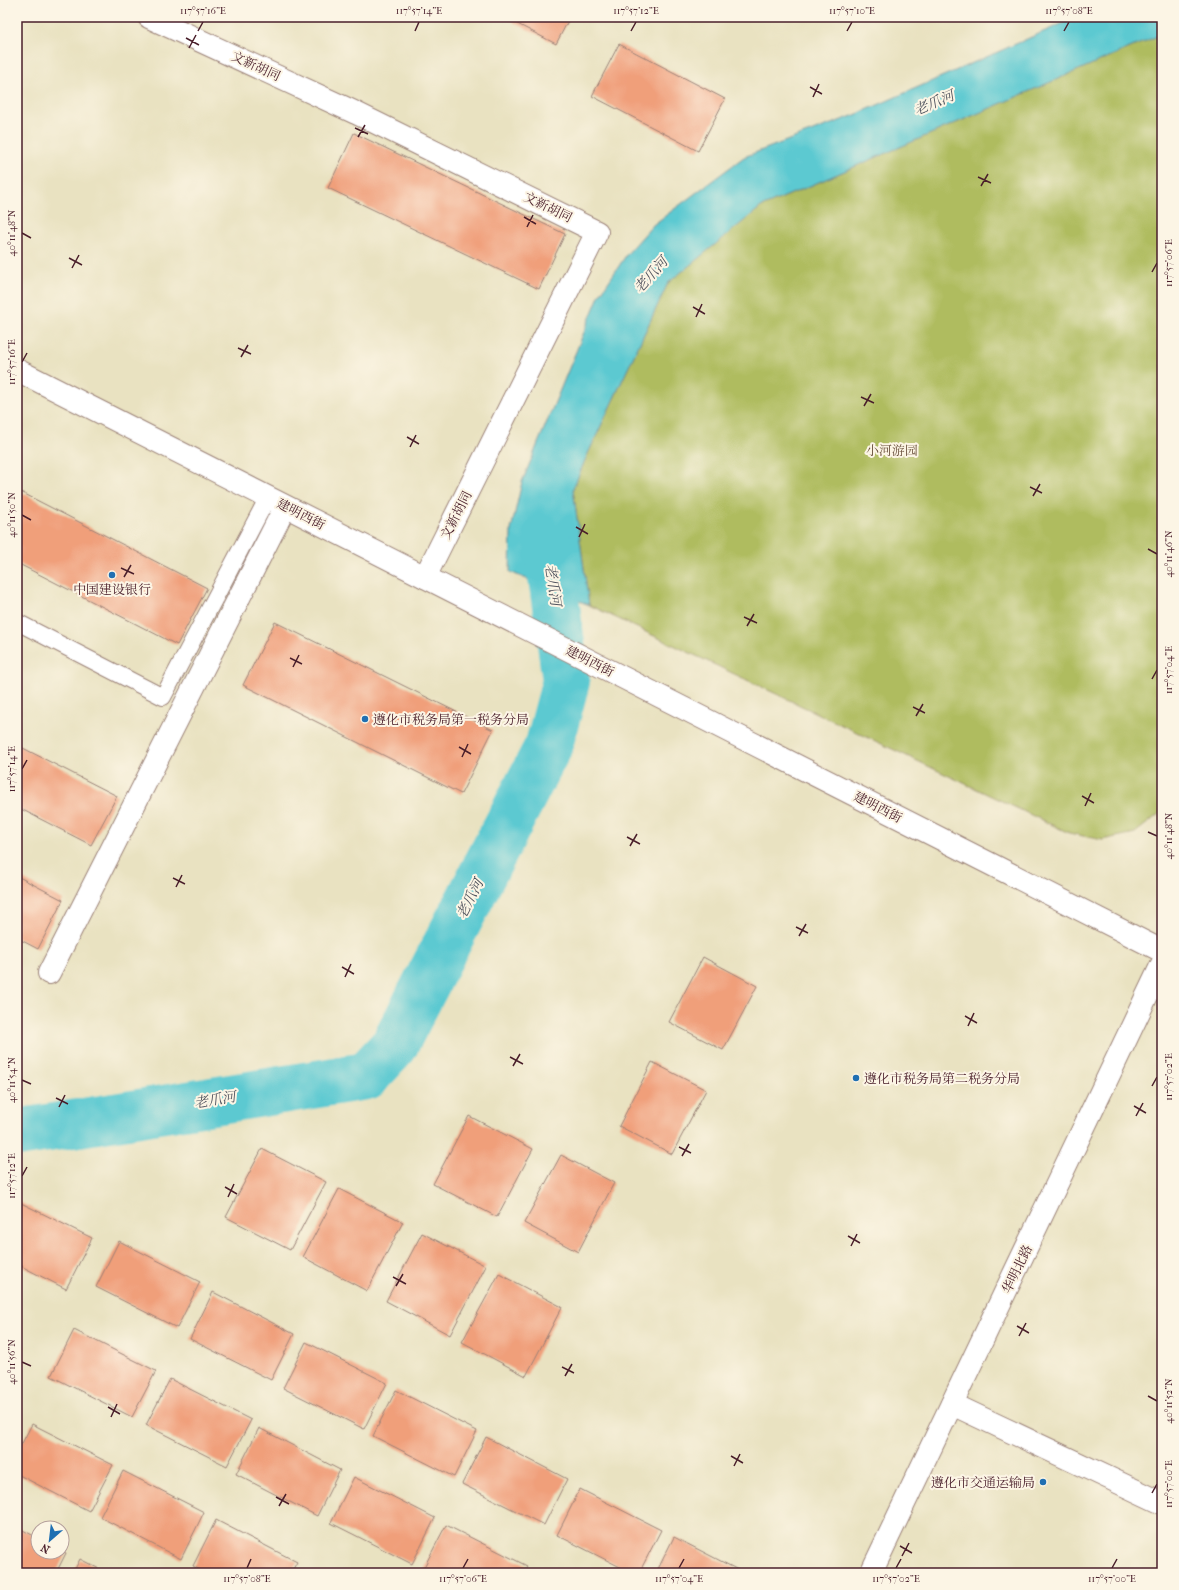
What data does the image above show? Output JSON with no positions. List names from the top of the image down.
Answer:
{
  "streets": {
    "main road": ["文新胡同", "建明西街", "华明北路"]
  },
  "crossings": [
    ["文新胡同", "建明西街"]
  ],
  "water": ["老爪河"],
  "parks": ["小河游园"],
  "places": [
    "中国建设银行",
    "遵化市税务局第一税务分局",
    "遵化市税务局第二税务分局",
    "遵化市交通运输局"
  ],
  "north": "bottom left",
  "coordinates": [
    "117°57'16\"E",
    "117°57'14\"E",
    "117°57'12\"E",
    "117°57'10\"E",
    "117°57'08\"E",
    "40°11'48\"N",
    "117°57'06\"E",
    "40°11'50\"N",
    "40°11'46\"N",
    "117°57'04\"E",
    "117°57'02\"E",
    "40°11'54\"N",
    "40°11'56\"N",
    "40°11'52\"N",
    "117°57'00\"E"
  ]
}
